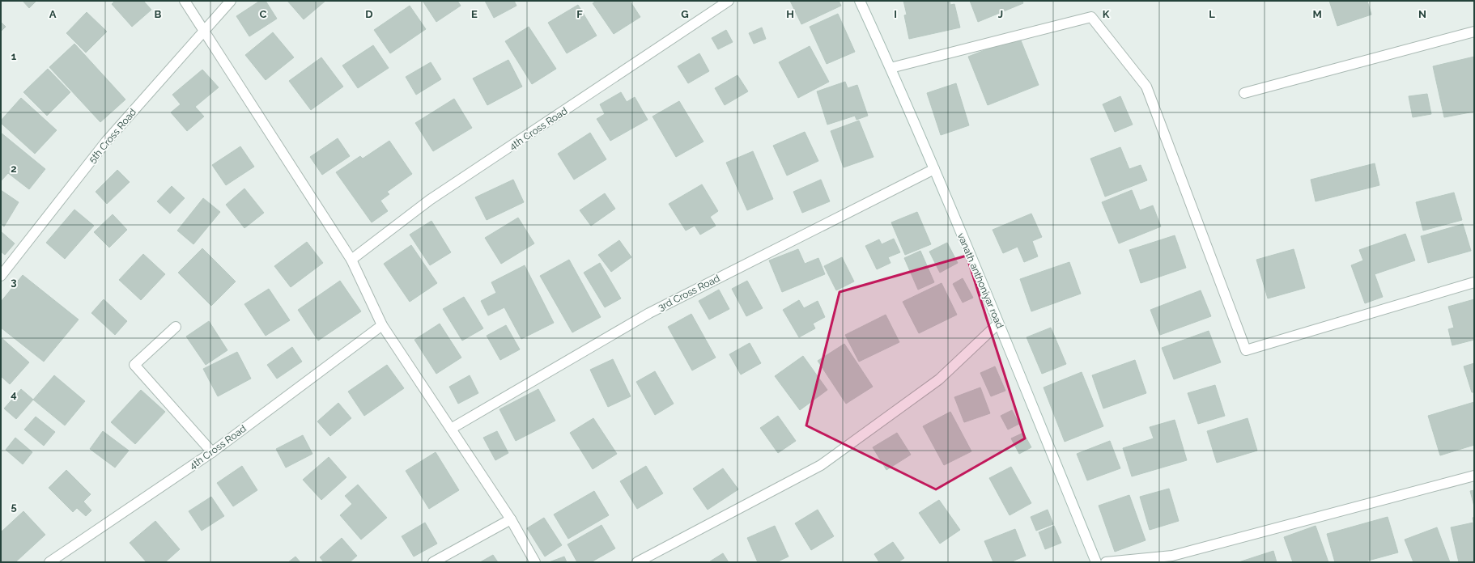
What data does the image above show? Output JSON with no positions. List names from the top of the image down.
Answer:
{
  "streets": {
    "street": [
      "4th Cross Road",
      "5th Cross Road",
      "vanath anthoniyar road",
      "3rd Cross Road"
    ]
  },
  "crossings": [
    ["vanath anthoniyar road", "3rd Cross Road"]
  ],
  "grid": {
    "columns": [
      "A",
      "B",
      "C",
      "D",
      "E",
      "F",
      "G",
      "H",
      "I",
      "J",
      "K",
      "L",
      "M",
      "N"
    ],
    "rows": [
      "1",
      "2",
      "3",
      "4",
      "5"
    ]
  }
}
